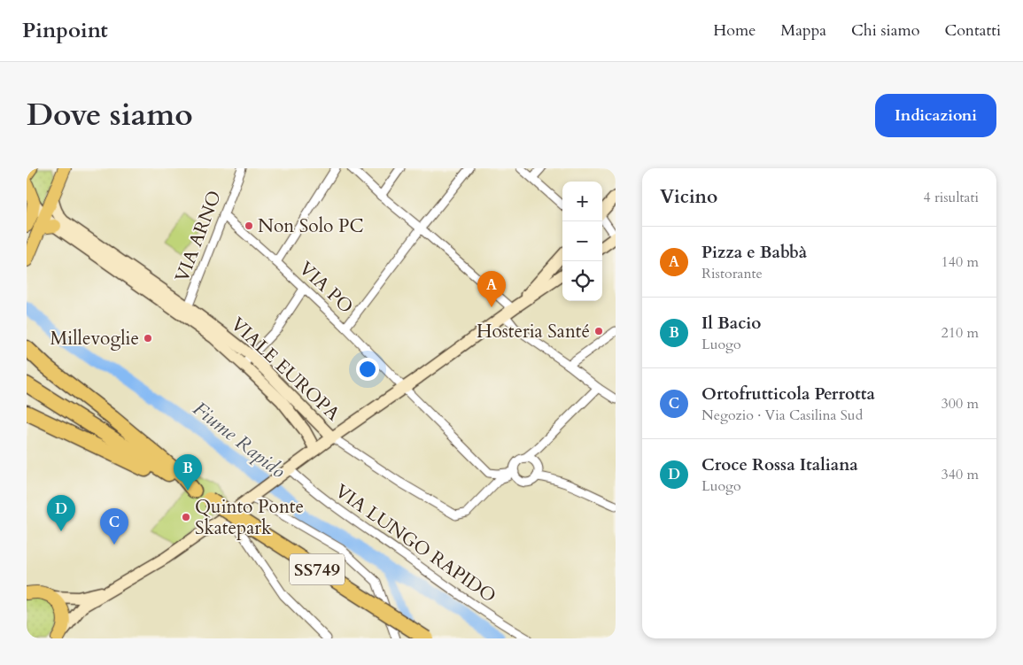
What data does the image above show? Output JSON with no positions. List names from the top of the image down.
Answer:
{
  "streets": {
    "highway": ["SS749"],
    "main road": ["VIALE EUROPA"],
    "street": ["VIA ARNO", "VIA PO", "VIA LUNGO RAPIDO"]
  },
  "crossings": [
    ["VIA ARNO", "VIA PO"],
    ["VIA ARNO", "VIALE EUROPA"],
    ["VIA PO", "VIALE EUROPA"]
  ],
  "water": ["Fiume Rapido"],
  "places": [
    "Non Solo PC",
    "Hosteria Santé",
    "Millevoglie",
    "Quinto Ponte Skatepark"
  ],
  "page": {
    "header": "Pinpoint",
    "nav": [
      "Home",
      "Mappa",
      "Chi siamo",
      "Contatti"
    ],
    "title": "Dove siamo",
    "buttons": "Indicazioni",
    "heading": ["Vicino", "4 risultati"],
    "map_buttons": ["+", "−"],
    "list": [
      {
        "mark": "A",
        "name": "Pizza e Babbà",
        "note": "Ristorante",
        "value": "140 m"
      },
      {
        "mark": "B",
        "name": "Il Bacio",
        "note": "Luogo",
        "value": "210 m"
      },
      {
        "mark": "C",
        "name": "Ortofrutticola Perrotta",
        "note": "Negozio · Via Casilina Sud",
        "value": "300 m"
      },
      {
        "mark": "D",
        "name": "Croce Rossa Italiana",
        "note": "Luogo",
        "value": "340 m"
      }
    ],
    "pins": [
      "A",
      "B",
      "D",
      "C"
    ]
  }
}
